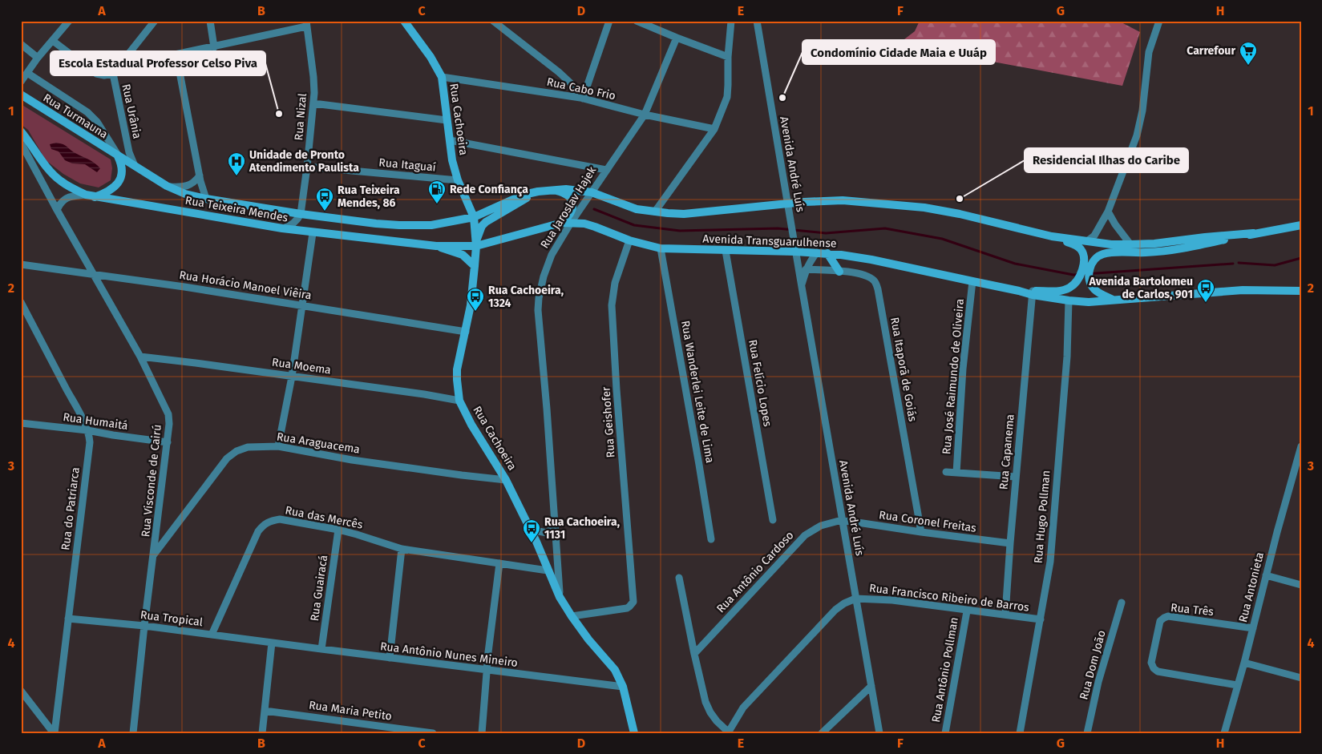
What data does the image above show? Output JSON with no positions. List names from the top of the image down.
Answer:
{
  "streets": {
    "main road": [
      "Rua Turmauna",
      "Rua Cachoeira",
      "Rua Teixeira Mendes",
      "Avenida Transguarulhense"
    ],
    "street": [
      "Rua Cabo Frio",
      "Rua Urânia",
      "Rua Nizal",
      "Avenida André Luís",
      "Rua Itaguaí",
      "Rua Jaroslav Hajek",
      "Rua Horácio Manoel Viêira",
      "Rua Moema",
      "Rua Itaporã de Goiás",
      "Rua José Raimundo de Oliveira",
      "Rua Felício Lopes",
      "Rua Wanderlei Leite de Lima",
      "Rua Humaitá",
      "Rua Geishofer",
      "Rua Araguacema",
      "Rua Capanema",
      "Rua Visconde de Cairú",
      "Rua do Patriarca",
      "Rua Hugo Pollman",
      "Rua das Mercês",
      "Rua Coronel Freitas",
      "Rua Antônio Cardoso",
      "Rua Antonieta",
      "Rua Guairacá",
      "Rua Francisco Ribeiro de Barros",
      "Rua Três",
      "Rua Tropical",
      "Rua Antônio Nunes Mineiro",
      "Rua Dom João",
      "Rua Antônio Pollman",
      "Rua Maria Petito"
    ]
  },
  "crossings": [
    ["Rua Cabo Frio", "Rua Cachoeira"],
    ["Rua Cabo Frio", "Rua Jaroslav Hajek"],
    ["Rua Urânia", "Rua Turmauna"],
    ["Rua Turmauna", "Rua Teixeira Mendes"],
    ["Rua Nizal", "Rua Itaguaí"],
    ["Rua Nizal", "Rua Teixeira Mendes"],
    ["Rua Cachoeira", "Rua Itaguaí"],
    ["Rua Cachoeira", "Rua Jaroslav Hajek"],
    ["Rua Cachoeira", "Rua Teixeira Mendes"],
    ["Rua Cachoeira", "Avenida Transguarulhense"],
    ["Rua Cachoeira", "Rua Horácio Manoel Viêira"],
    ["Rua Cachoeira", "Rua Moema"],
    ["Rua Cachoeira", "Rua Geishofer"],
    ["Rua Cachoeira", "Rua Araguacema"],
    ["Rua Cachoeira", "Rua das Mercês"],
    ["Rua Cachoeira", "Rua Antônio Nunes Mineiro"],
    ["Avenida André Luís", "Avenida Transguarulhense"],
    ["Avenida André Luís", "Rua Itaporã de Goiás"],
    ["Avenida André Luís", "Rua Coronel Freitas"],
    ["Avenida André Luís", "Rua Antônio Cardoso"],
    ["Avenida André Luís", "Rua Francisco Ribeiro de Barros"],
    ["Rua Jaroslav Hajek", "Avenida Transguarulhense"],
    ["Rua Teixeira Mendes", "Avenida Transguarulhense"],
    ["Avenida Transguarulhense", "Rua José Raimundo de Oliveira"],
    ["Avenida Transguarulhense", "Rua Felício Lopes"],
    ["Avenida Transguarulhense", "Rua Wanderlei Leite de Lima"],
    ["Avenida Transguarulhense", "Rua Geishofer"],
    ["Avenida Transguarulhense", "Rua Capanema"],
    ["Rua Horácio Manoel Viêira", "Rua Visconde de Cairú"],
    ["Rua Moema", "Rua Visconde de Cairú"],
    ["Rua Itaporã de Goiás", "Rua Coronel Freitas"],
    ["Rua Humaitá", "Rua Visconde de Cairú"],
    ["Rua Humaitá", "Rua do Patriarca"],
    ["Rua Araguacema", "Rua Visconde de Cairú"],
    ["Rua Capanema", "Rua Coronel Freitas"],
    ["Rua Capanema", "Rua Francisco Ribeiro de Barros"],
    ["Rua Visconde de Cairú", "Rua Tropical"],
    ["Rua do Patriarca", "Rua Tropical"],
    ["Rua Hugo Pollman", "Rua Francisco Ribeiro de Barros"],
    ["Rua das Mercês", "Rua Guairacá"],
    ["Rua das Mercês", "Rua Tropical"],
    ["Rua Coronel Freitas", "Rua Antônio Cardoso"],
    ["Rua Antonieta", "Rua Três"],
    ["Rua Guairacá", "Rua Antônio Nunes Mineiro"],
    ["Rua Francisco Ribeiro de Barros", "Rua Antônio Pollman"],
    ["Rua Tropical", "Rua Antônio Nunes Mineiro"]
  ],
  "places": {
    "supermarket": ["Carrefour"],
    "other": ["Condomínio Cidade Maia e Uuáp", "Escola Estadual Professor Celso Piva", "Residencial Ilhas do Caribe"],
    "hospital": ["Unidade de Pronto Atendimento Paulista"],
    "fuel station": ["Rede Confiança"],
    "bus stop": [
      "Rua Teixeira Mendes, 86",
      "Avenida Bartolomeu de Carlos, 901",
      "Rua Cachoeira, 1324",
      "Rua Cachoeira, 1131"
    ]
  },
  "grid": {
    "columns": [
      "A",
      "B",
      "C",
      "D",
      "E",
      "F",
      "G",
      "H"
    ],
    "rows": [
      "1",
      "2",
      "3",
      "4"
    ]
  }
}
